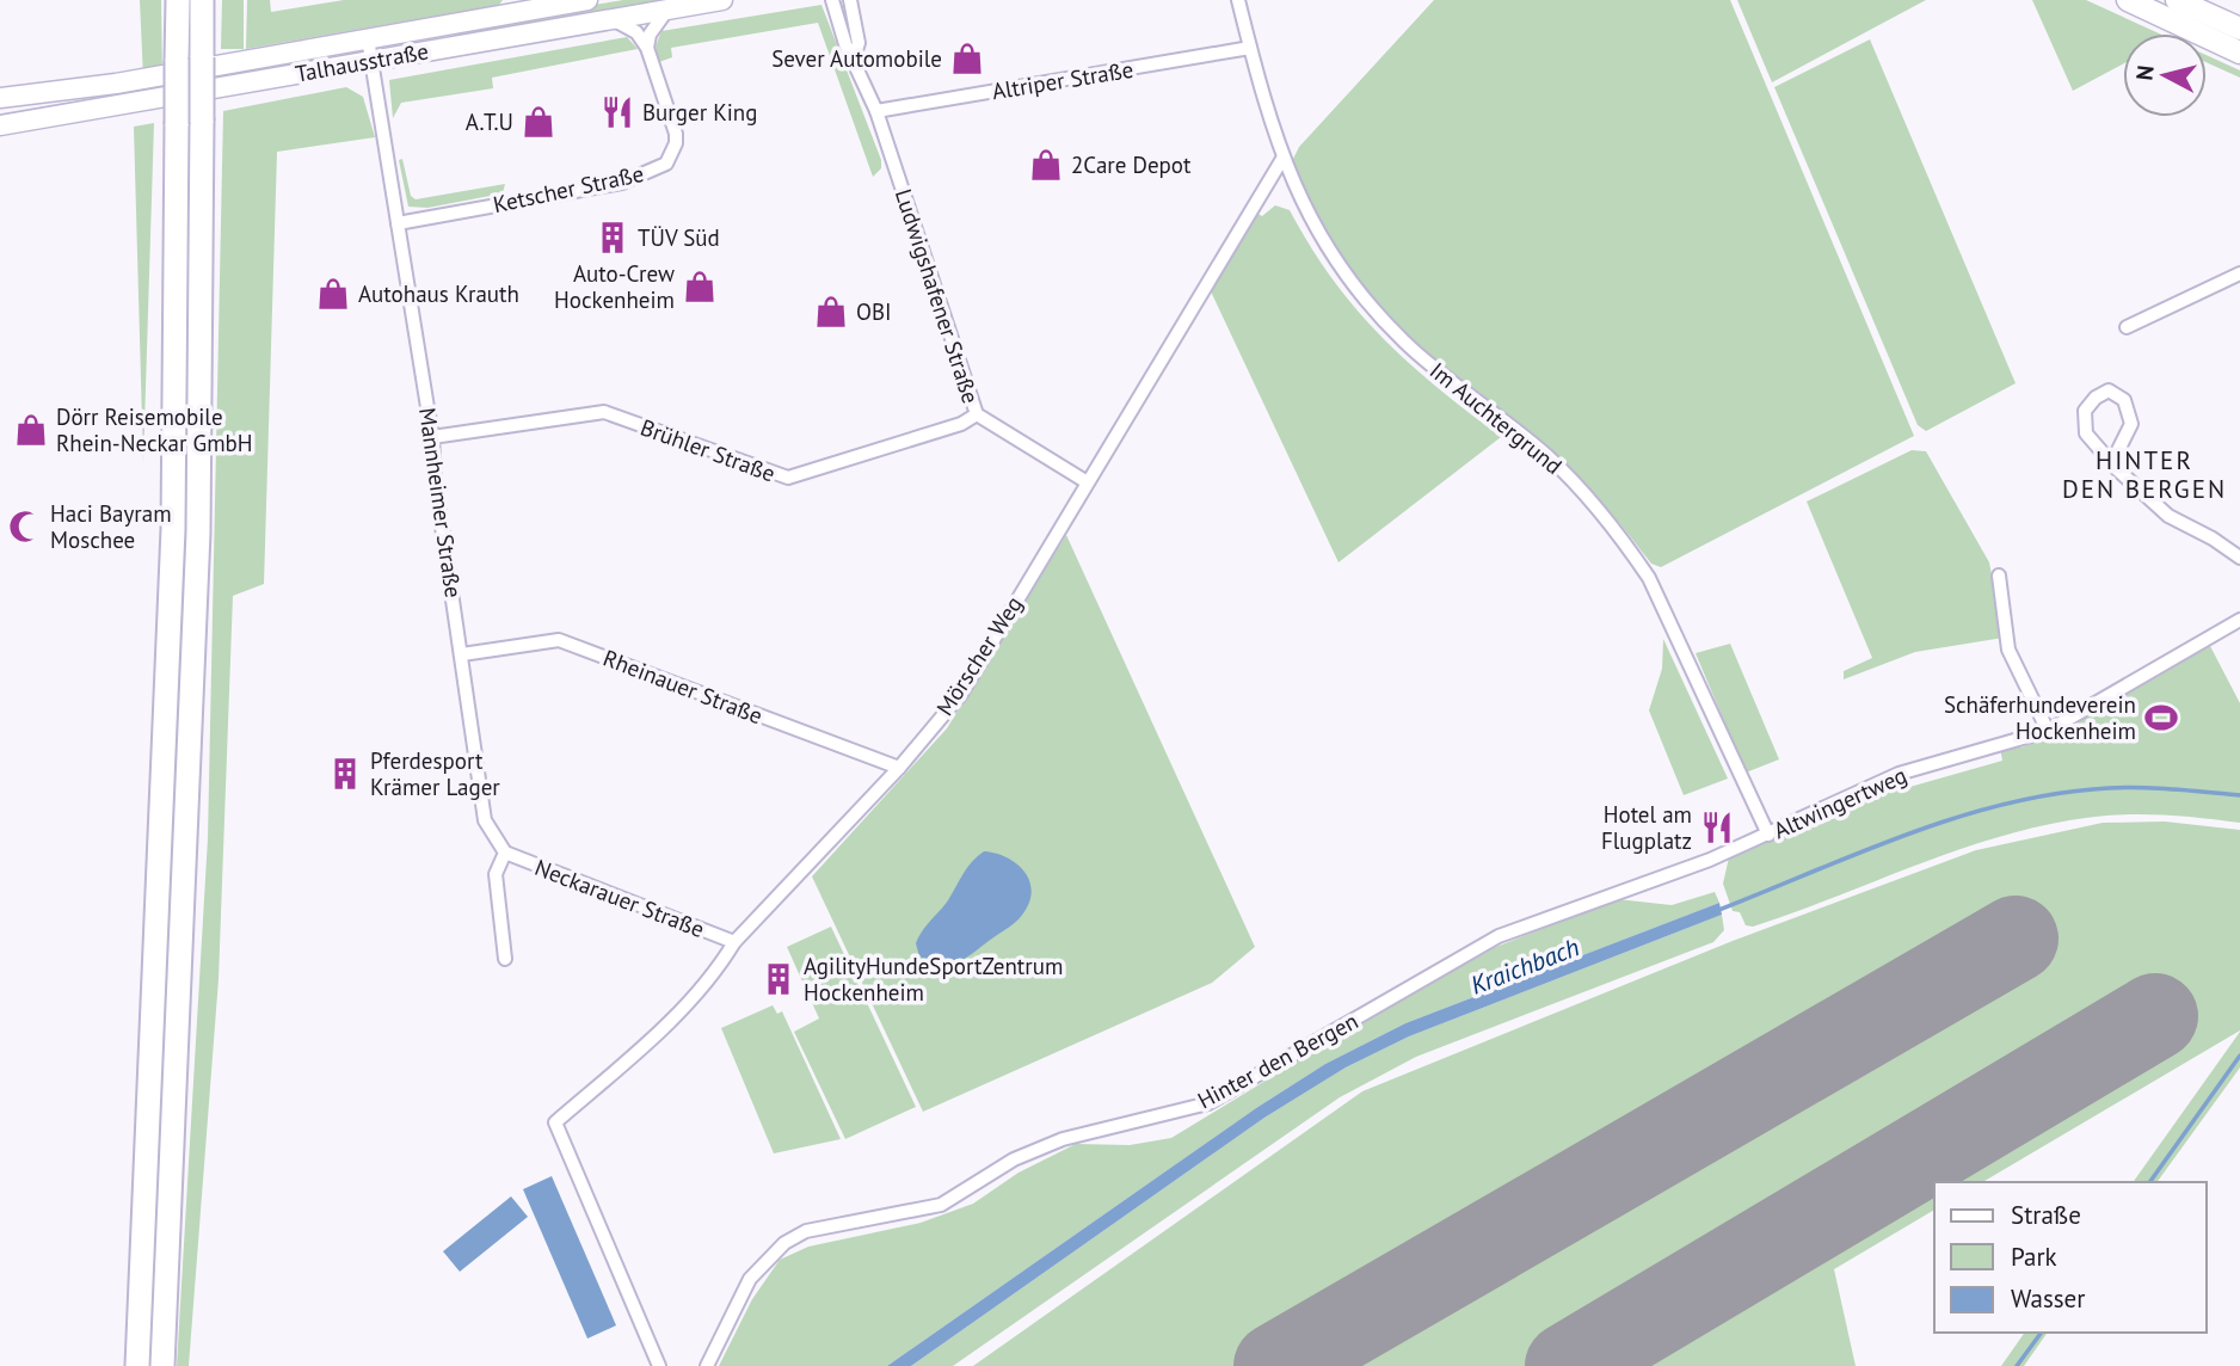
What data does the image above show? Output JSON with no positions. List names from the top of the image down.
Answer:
{
  "streets": {
    "main road": ["Talhausstraße"],
    "street": [
      "Altriper Straße",
      "Ketscher Straße",
      "Ludwigshafener Straße",
      "Im Auchtergrund",
      "Brühler Straße",
      "Mannheimer Straße",
      "Mörscher Weg",
      "Rheinauer Straße",
      "Altwingertweg",
      "Neckarauer Straße",
      "Hinter den Bergen"
    ]
  },
  "crossings": [
    ["Talhausstraße", "Mannheimer Straße"],
    ["Altriper Straße", "Ludwigshafener Straße"],
    ["Altriper Straße", "Im Auchtergrund"],
    ["Ketscher Straße", "Mannheimer Straße"],
    ["Ludwigshafener Straße", "Brühler Straße"],
    ["Ludwigshafener Straße", "Mörscher Weg"],
    ["Im Auchtergrund", "Mörscher Weg"],
    ["Im Auchtergrund", "Altwingertweg"],
    ["Brühler Straße", "Mannheimer Straße"],
    ["Mannheimer Straße", "Rheinauer Straße"],
    ["Mannheimer Straße", "Neckarauer Straße"],
    ["Mörscher Weg", "Rheinauer Straße"],
    ["Mörscher Weg", "Neckarauer Straße"],
    ["Altwingertweg", "Hinter den Bergen"]
  ],
  "districts": ["HINTER DEN BERGEN"],
  "water": ["Kraichbach"],
  "places": {
    "shop": [
      "Sever Automobile",
      "A.T.U",
      "2Care Depot",
      "Auto-Crew Hockenheim",
      "Autohaus Krauth",
      "OBI",
      "Dörr Reisemobile Rhein-Neckar GmbH"
    ],
    "restaurant": ["Burger King", "Hotel am Flugplatz"],
    "building": ["TÜV Süd", "Pferdesport Krämer Lager", "AgilityHundeSportZentrum Hockenheim"],
    "mosque": ["Haci Bayram Moschee"],
    "sports": ["Schäferhundeverein Hockenheim"]
  },
  "legend": ["Straße", "Park", "Wasser"],
  "north": "left"
}
